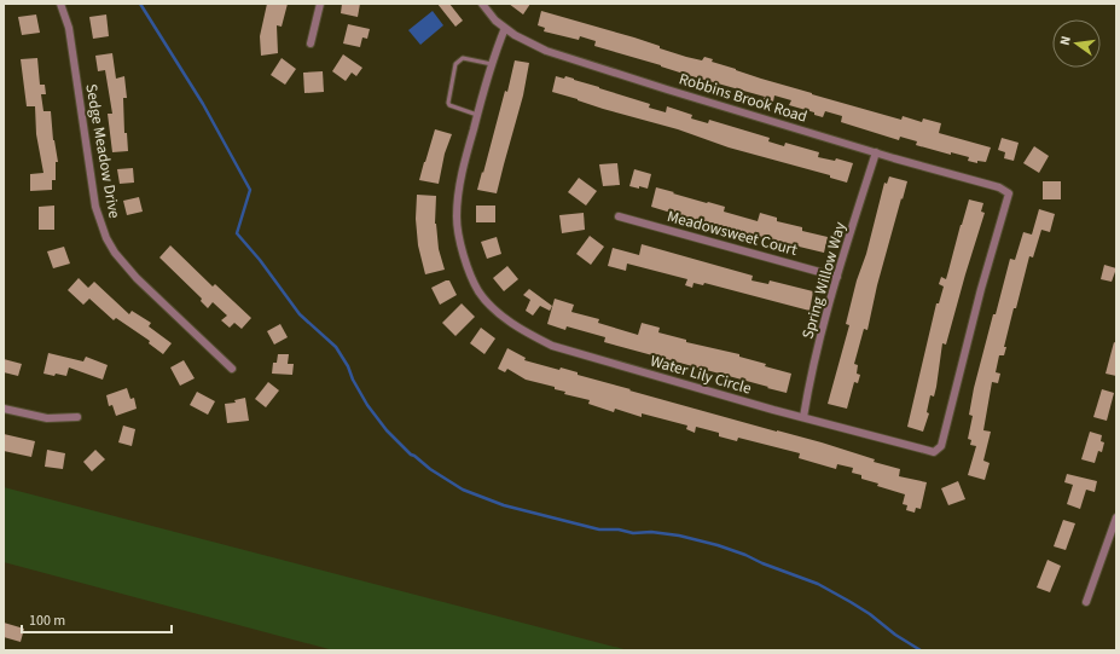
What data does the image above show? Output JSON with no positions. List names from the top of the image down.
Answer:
{
  "streets": {
    "street": [
      "Robbins Brook Road",
      "Sedge Meadow Drive",
      "Meadowsweet Court",
      "Spring Willow Way",
      "Water Lily Circle"
    ]
  },
  "crossings": [
    ["Robbins Brook Road", "Spring Willow Way"],
    ["Robbins Brook Road", "Water Lily Circle"],
    ["Meadowsweet Court", "Spring Willow Way"],
    ["Spring Willow Way", "Water Lily Circle"]
  ],
  "scale_bar": "100 m",
  "north": "left"
}
